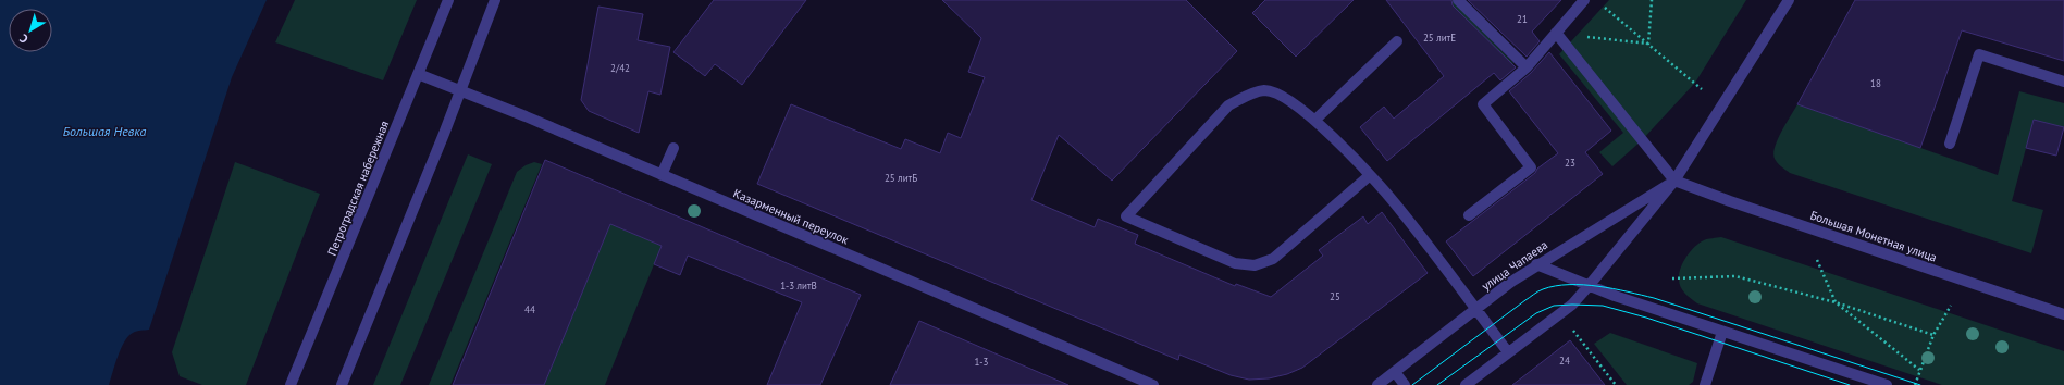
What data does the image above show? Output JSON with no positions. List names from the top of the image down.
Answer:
{
  "streets": {
    "street": [
      "Петроградская набережная",
      "Казарменный переулок",
      "Большая Монетная улица",
      "улица Чапаева"
    ]
  },
  "crossings": [
    ["Петроградская набережная", "Казарменный переулок"],
    ["Большая Монетная улица", "улица Чапаева"]
  ],
  "water": ["Большая Невка"],
  "house_numbers": [
    "21",
    "25 литЕ",
    "2/42",
    "18",
    "23",
    "25 литБ",
    "1-3 литВ",
    "25",
    "44",
    "24",
    "1-3"
  ],
  "north": "bottom left"
}
